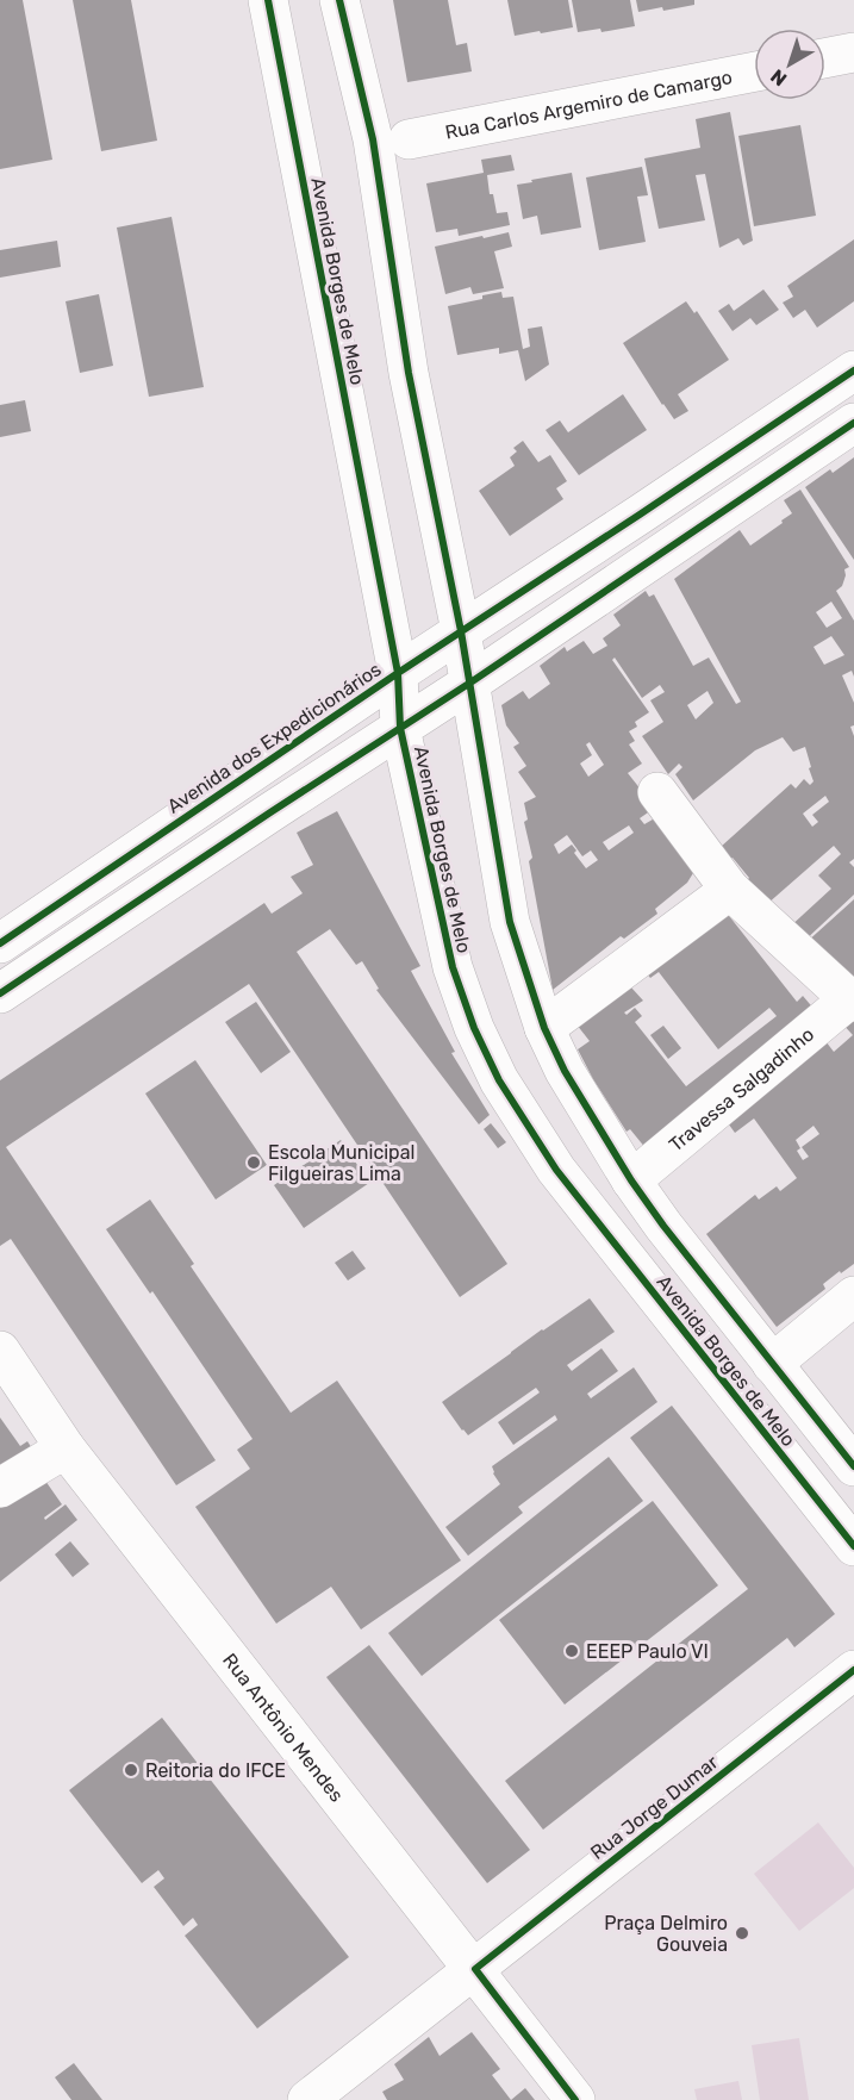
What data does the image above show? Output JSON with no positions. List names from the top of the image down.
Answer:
{
  "streets": {
    "main road": [
      "Rua Carlos Argemiro de Camargo",
      "Avenida Borges de Melo",
      "Avenida dos Expedicionários",
      "Travessa Salgadinho",
      "Rua Antônio Mendes",
      "Rua Jorge Dumar"
    ]
  },
  "crossings": [
    ["Avenida Borges de Melo", "Avenida dos Expedicionários"],
    ["Avenida Borges de Melo", "Travessa Salgadinho"],
    ["Rua Antônio Mendes", "Rua Jorge Dumar"]
  ],
  "places": [
    "Escola Municipal Filgueiras Lima",
    "EEEP Paulo VI",
    "Reitoria do IFCE",
    "Praça Delmiro Gouveia"
  ],
  "north": "bottom left"
}
